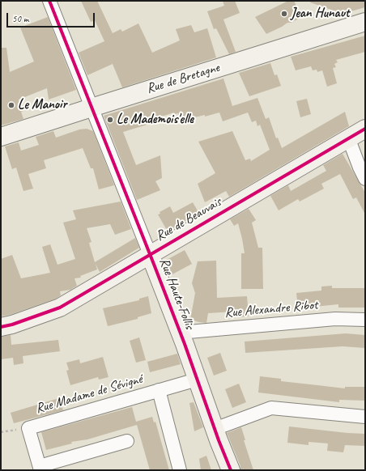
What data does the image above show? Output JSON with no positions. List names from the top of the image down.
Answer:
{
  "streets": {
    "street": [
      "Rue de Bretagne",
      "Rue de Beauvais",
      "Rue Haute-Follis",
      "Rue Alexandre Ribot",
      "Rue Madame de Sévigné"
    ]
  },
  "crossings": [
    ["Rue de Bretagne", "Rue Haute-Follis"],
    ["Rue de Beauvais", "Rue Haute-Follis"],
    ["Rue Haute-Follis", "Rue Alexandre Ribot"],
    ["Rue Haute-Follis", "Rue Madame de Sévigné"]
  ],
  "places": ["Jean Hunaut", "Le Manoir", "Le Mademois'elle"],
  "scale_bar": "50 m"
}
